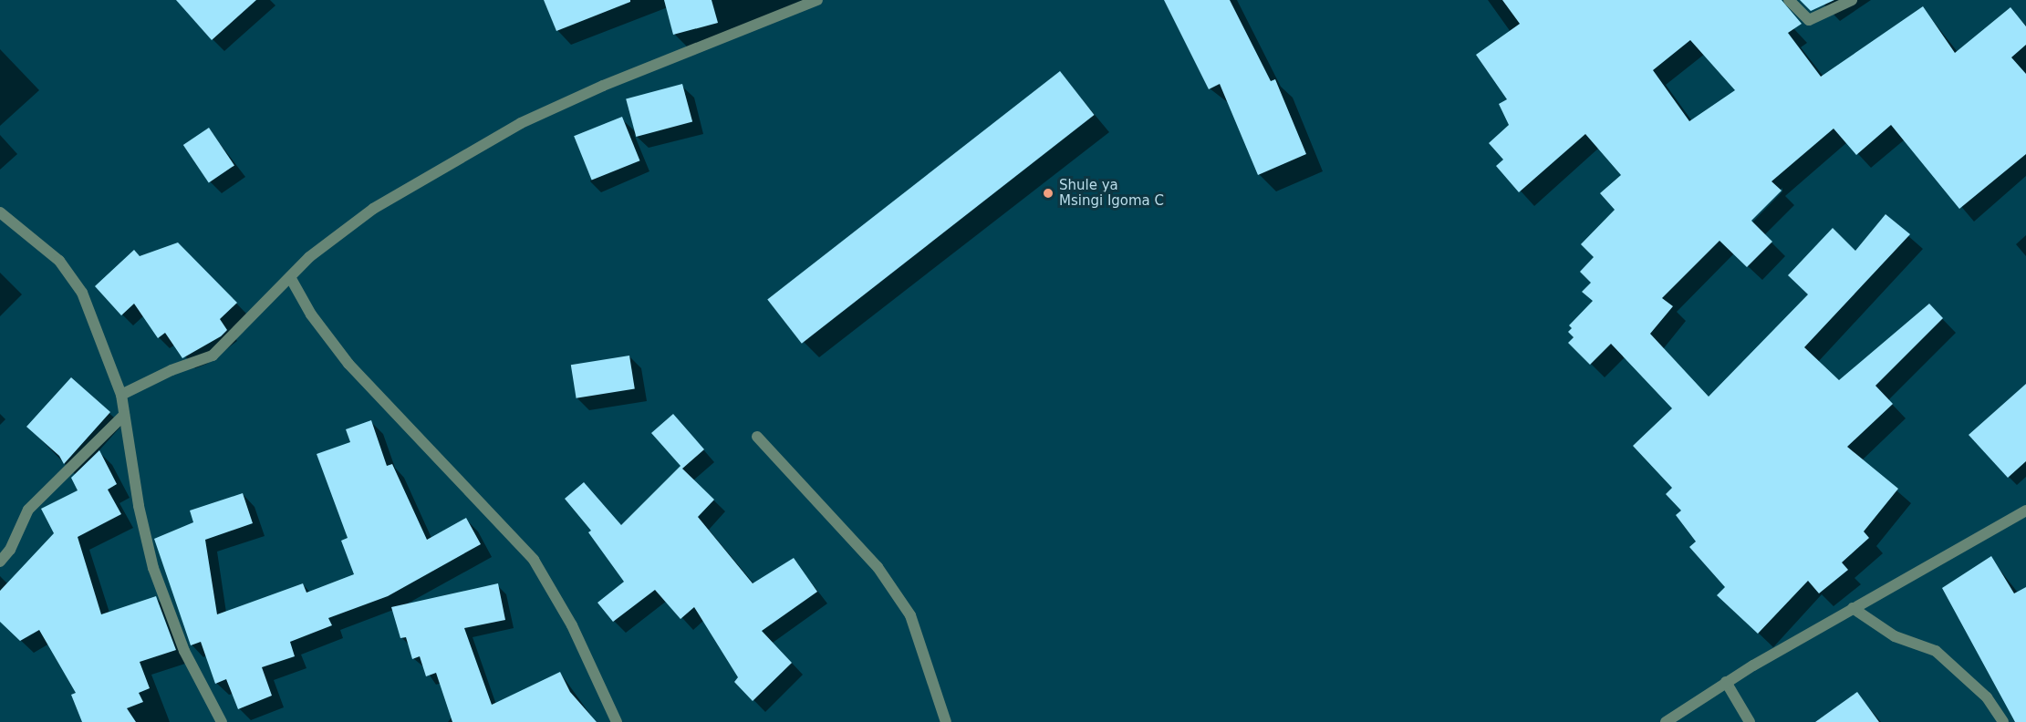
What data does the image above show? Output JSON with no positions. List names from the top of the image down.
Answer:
{
  "places": ["Shule ya Msingi Igoma C"]
}
